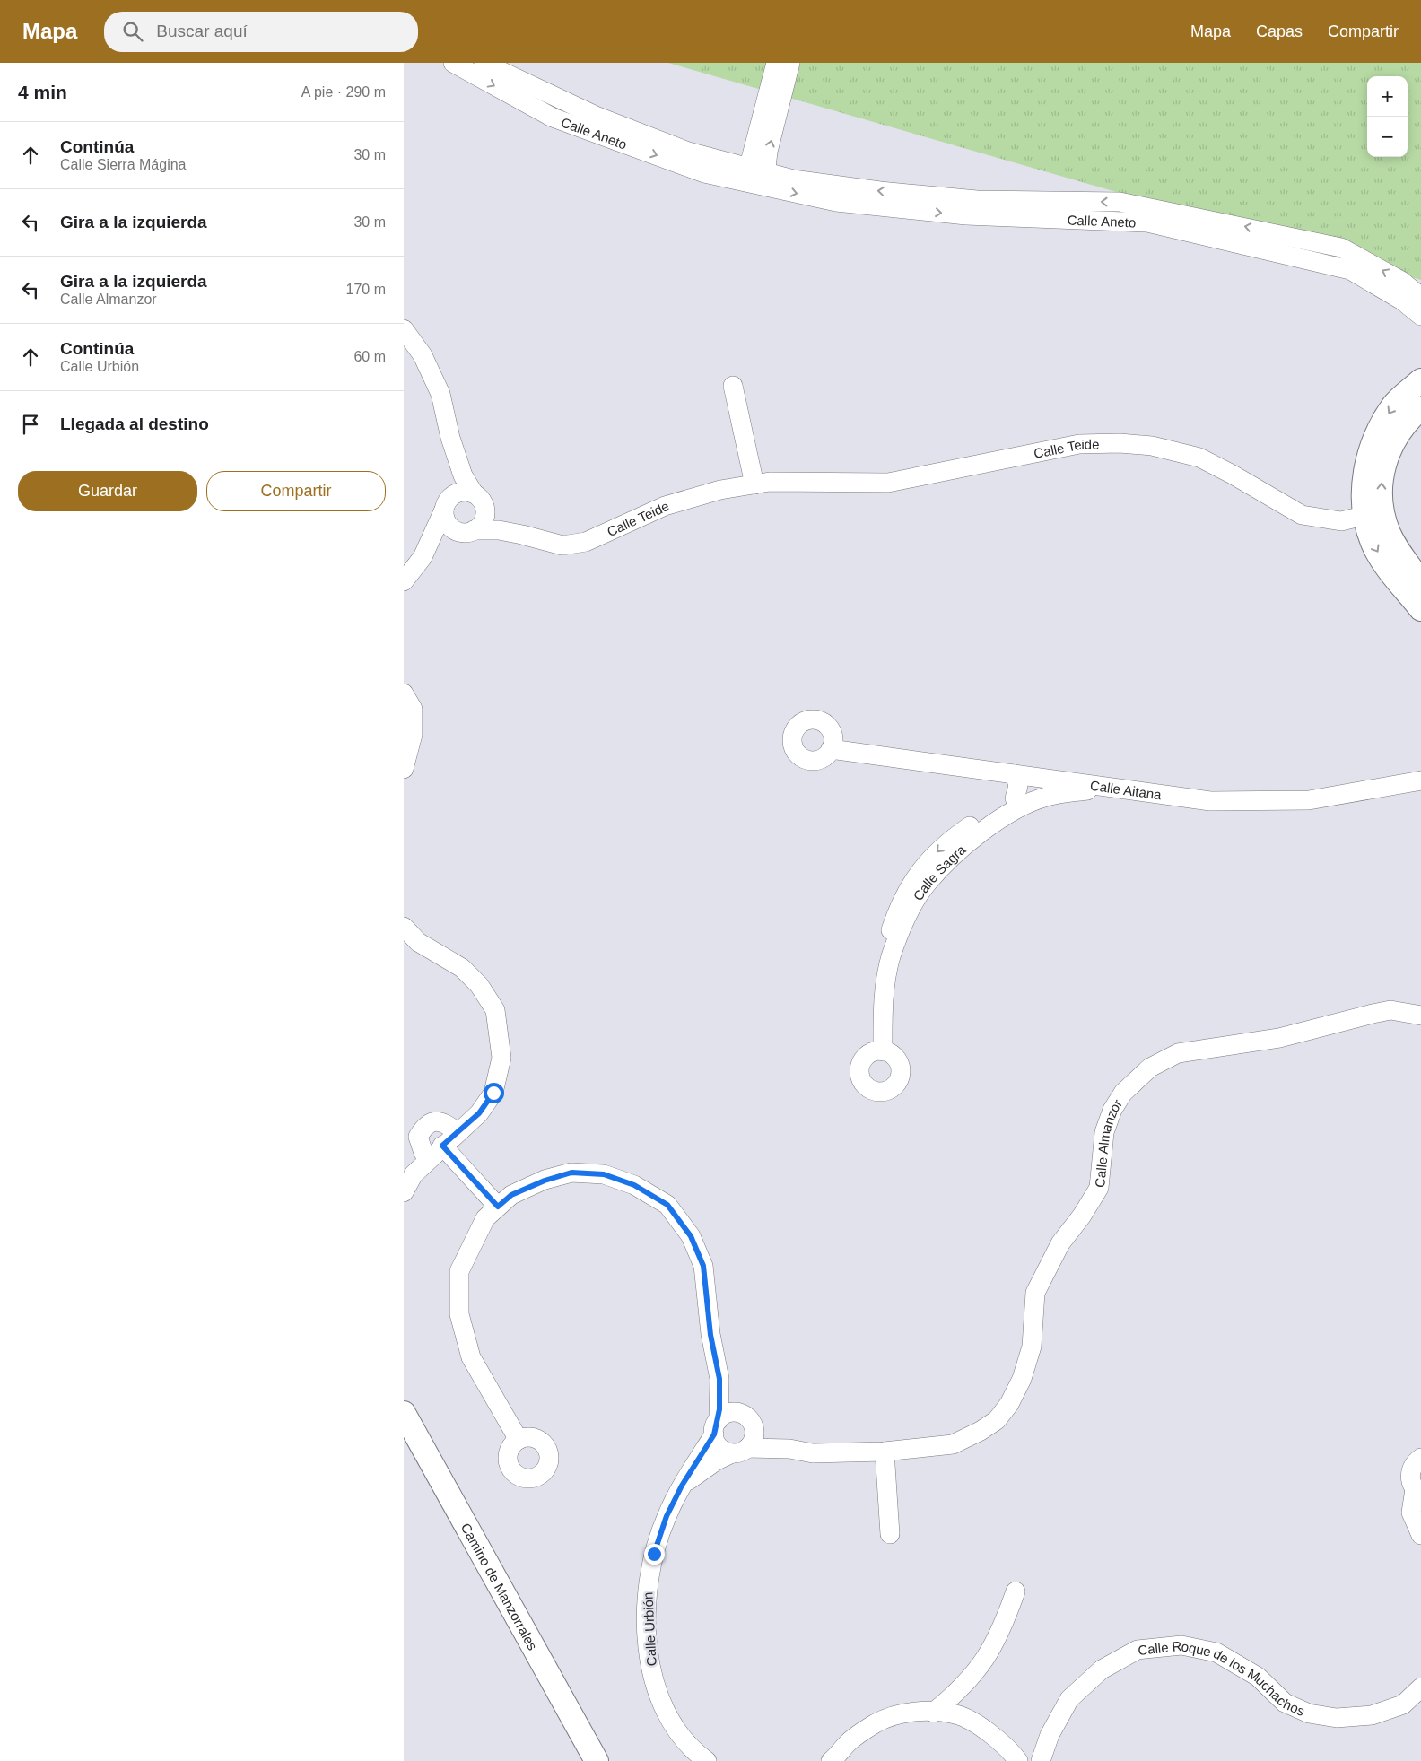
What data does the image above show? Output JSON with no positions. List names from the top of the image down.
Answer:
{
  "streets": {
    "street": [
      "Calle Aneto",
      "Calle Teide",
      "Calle Aitana",
      "Calle Sagra",
      "Calle Almanzor",
      "Camino de Manzorrales",
      "Calle Urbión",
      "Calle Roque de los Muchachos"
    ]
  },
  "crossings": [
    ["Calle Aitana", "Calle Sagra"],
    ["Calle Almanzor", "Calle Urbión"]
  ],
  "page": {
    "header": "Mapa",
    "search": "Buscar aquí",
    "nav": ["Mapa", "Capas", "Compartir"],
    "heading": ["4 min", "A pie · 290 m"],
    "map_buttons": ["+", "−"],
    "list": [
      ["Continúa", "Calle Sierra Mágina", "30 m"],
      ["Gira a la izquierda", "30 m"],
      ["Gira a la izquierda", "Calle Almanzor", "170 m"],
      ["Continúa", "Calle Urbión", "60 m"],
      "Llegada al destino"
    ],
    "buttons": ["Guardar", "Compartir"]
  }
}
